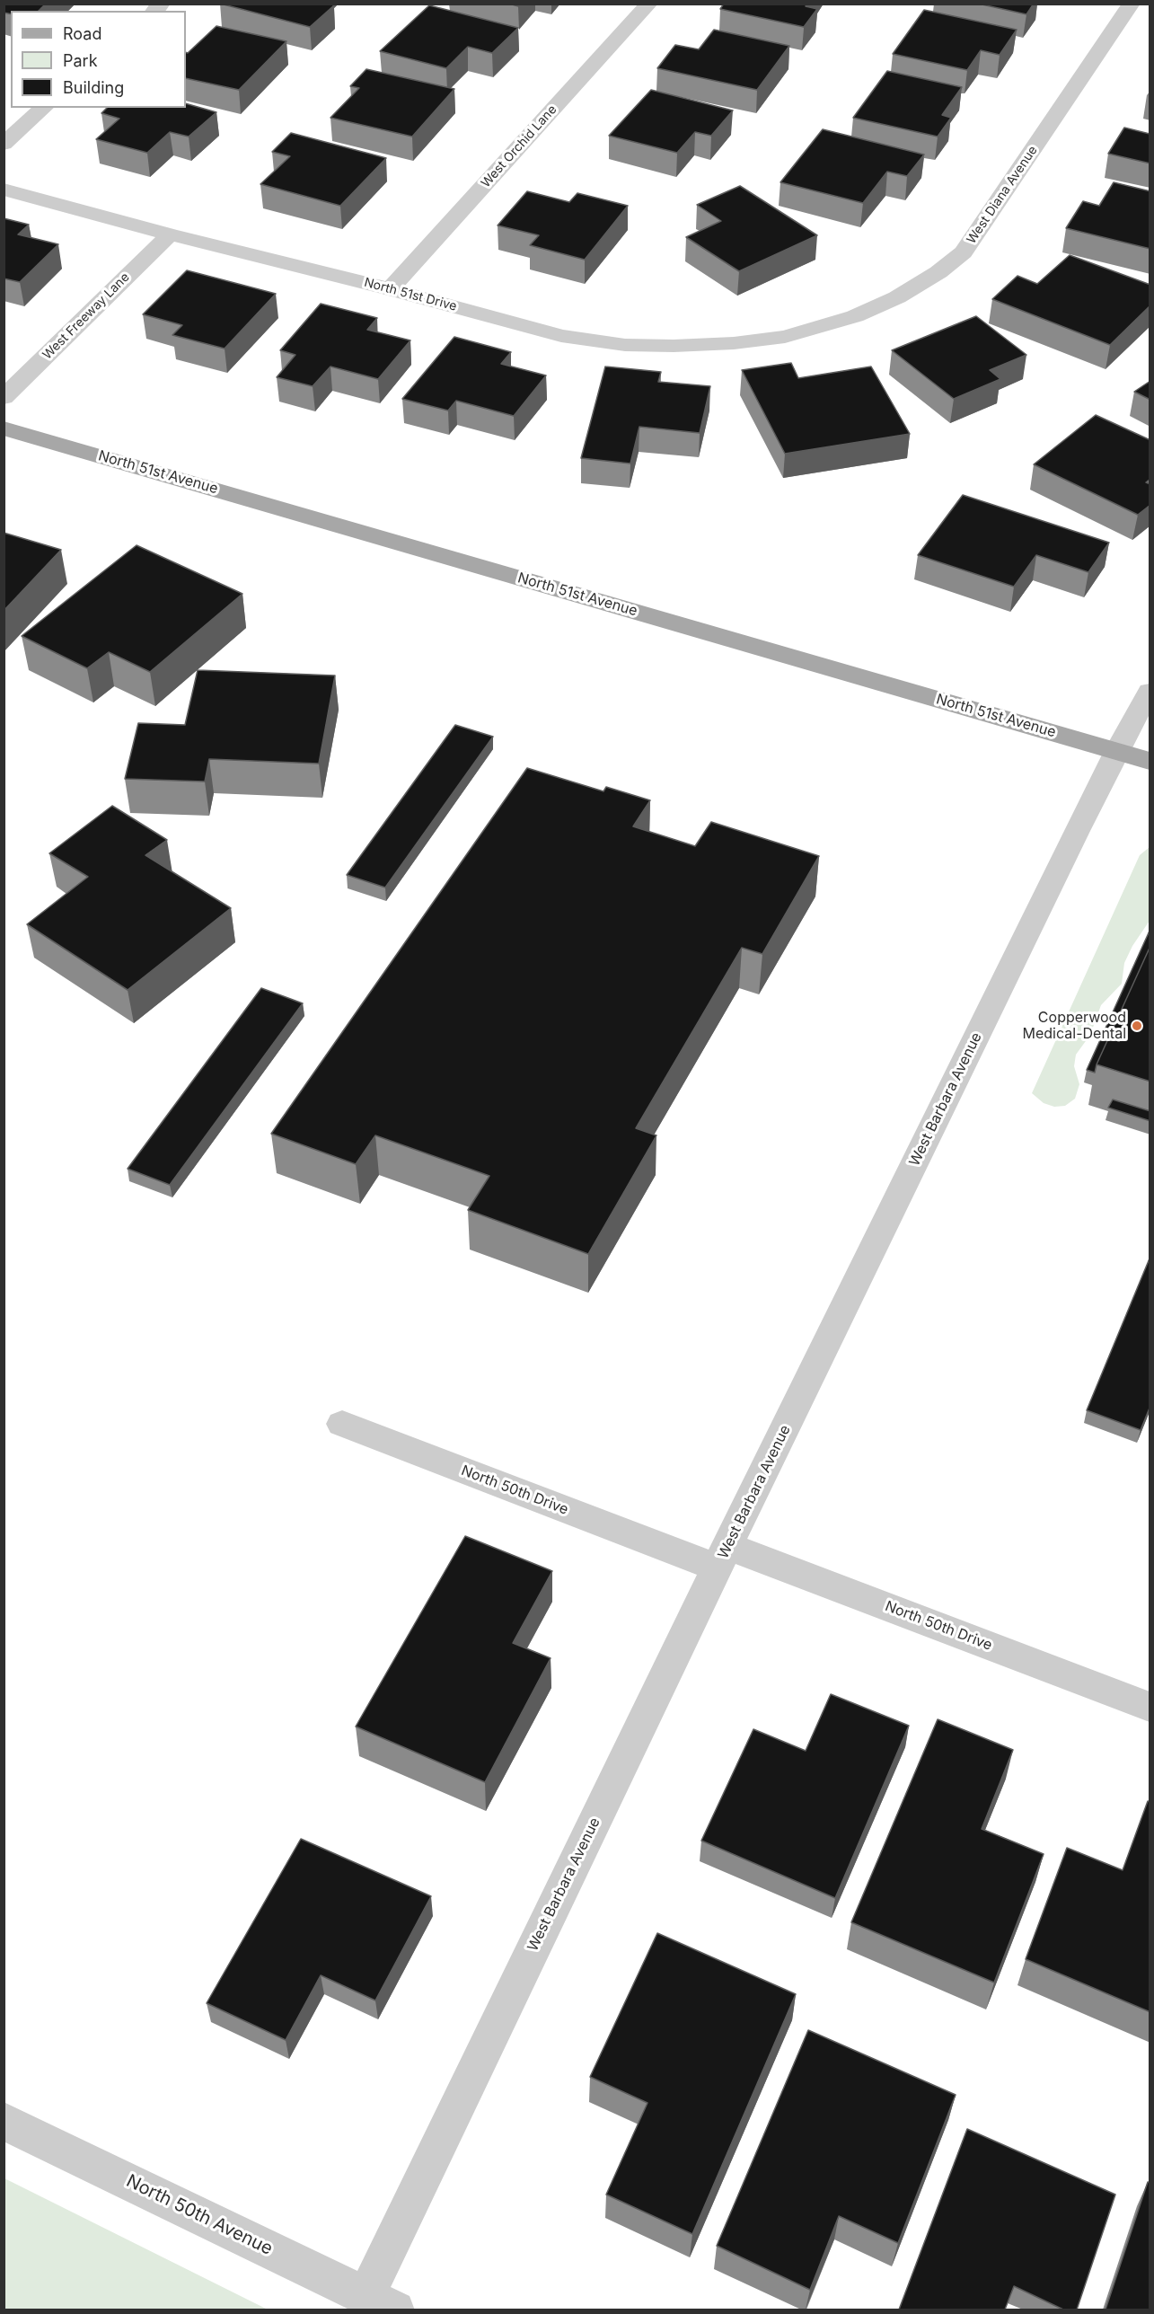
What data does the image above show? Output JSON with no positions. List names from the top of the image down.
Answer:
{
  "streets": {
    "main road": ["North 51st Avenue"],
    "street": [
      "West Orchid Lane",
      "West Diana Avenue",
      "North 51st Drive",
      "West Freeway Lane",
      "West Barbara Avenue",
      "North 50th Drive",
      "North 50th Avenue"
    ]
  },
  "crossings": [
    ["West Orchid Lane", "North 51st Drive"],
    ["West Diana Avenue", "North 51st Drive"],
    ["North 51st Drive", "West Freeway Lane"],
    ["North 51st Avenue", "West Barbara Avenue"],
    ["West Barbara Avenue", "North 50th Drive"],
    ["West Barbara Avenue", "North 50th Avenue"]
  ],
  "places": ["Copperwood Medical-Dental"],
  "legend": ["Road", "Park", "Building"]
}
